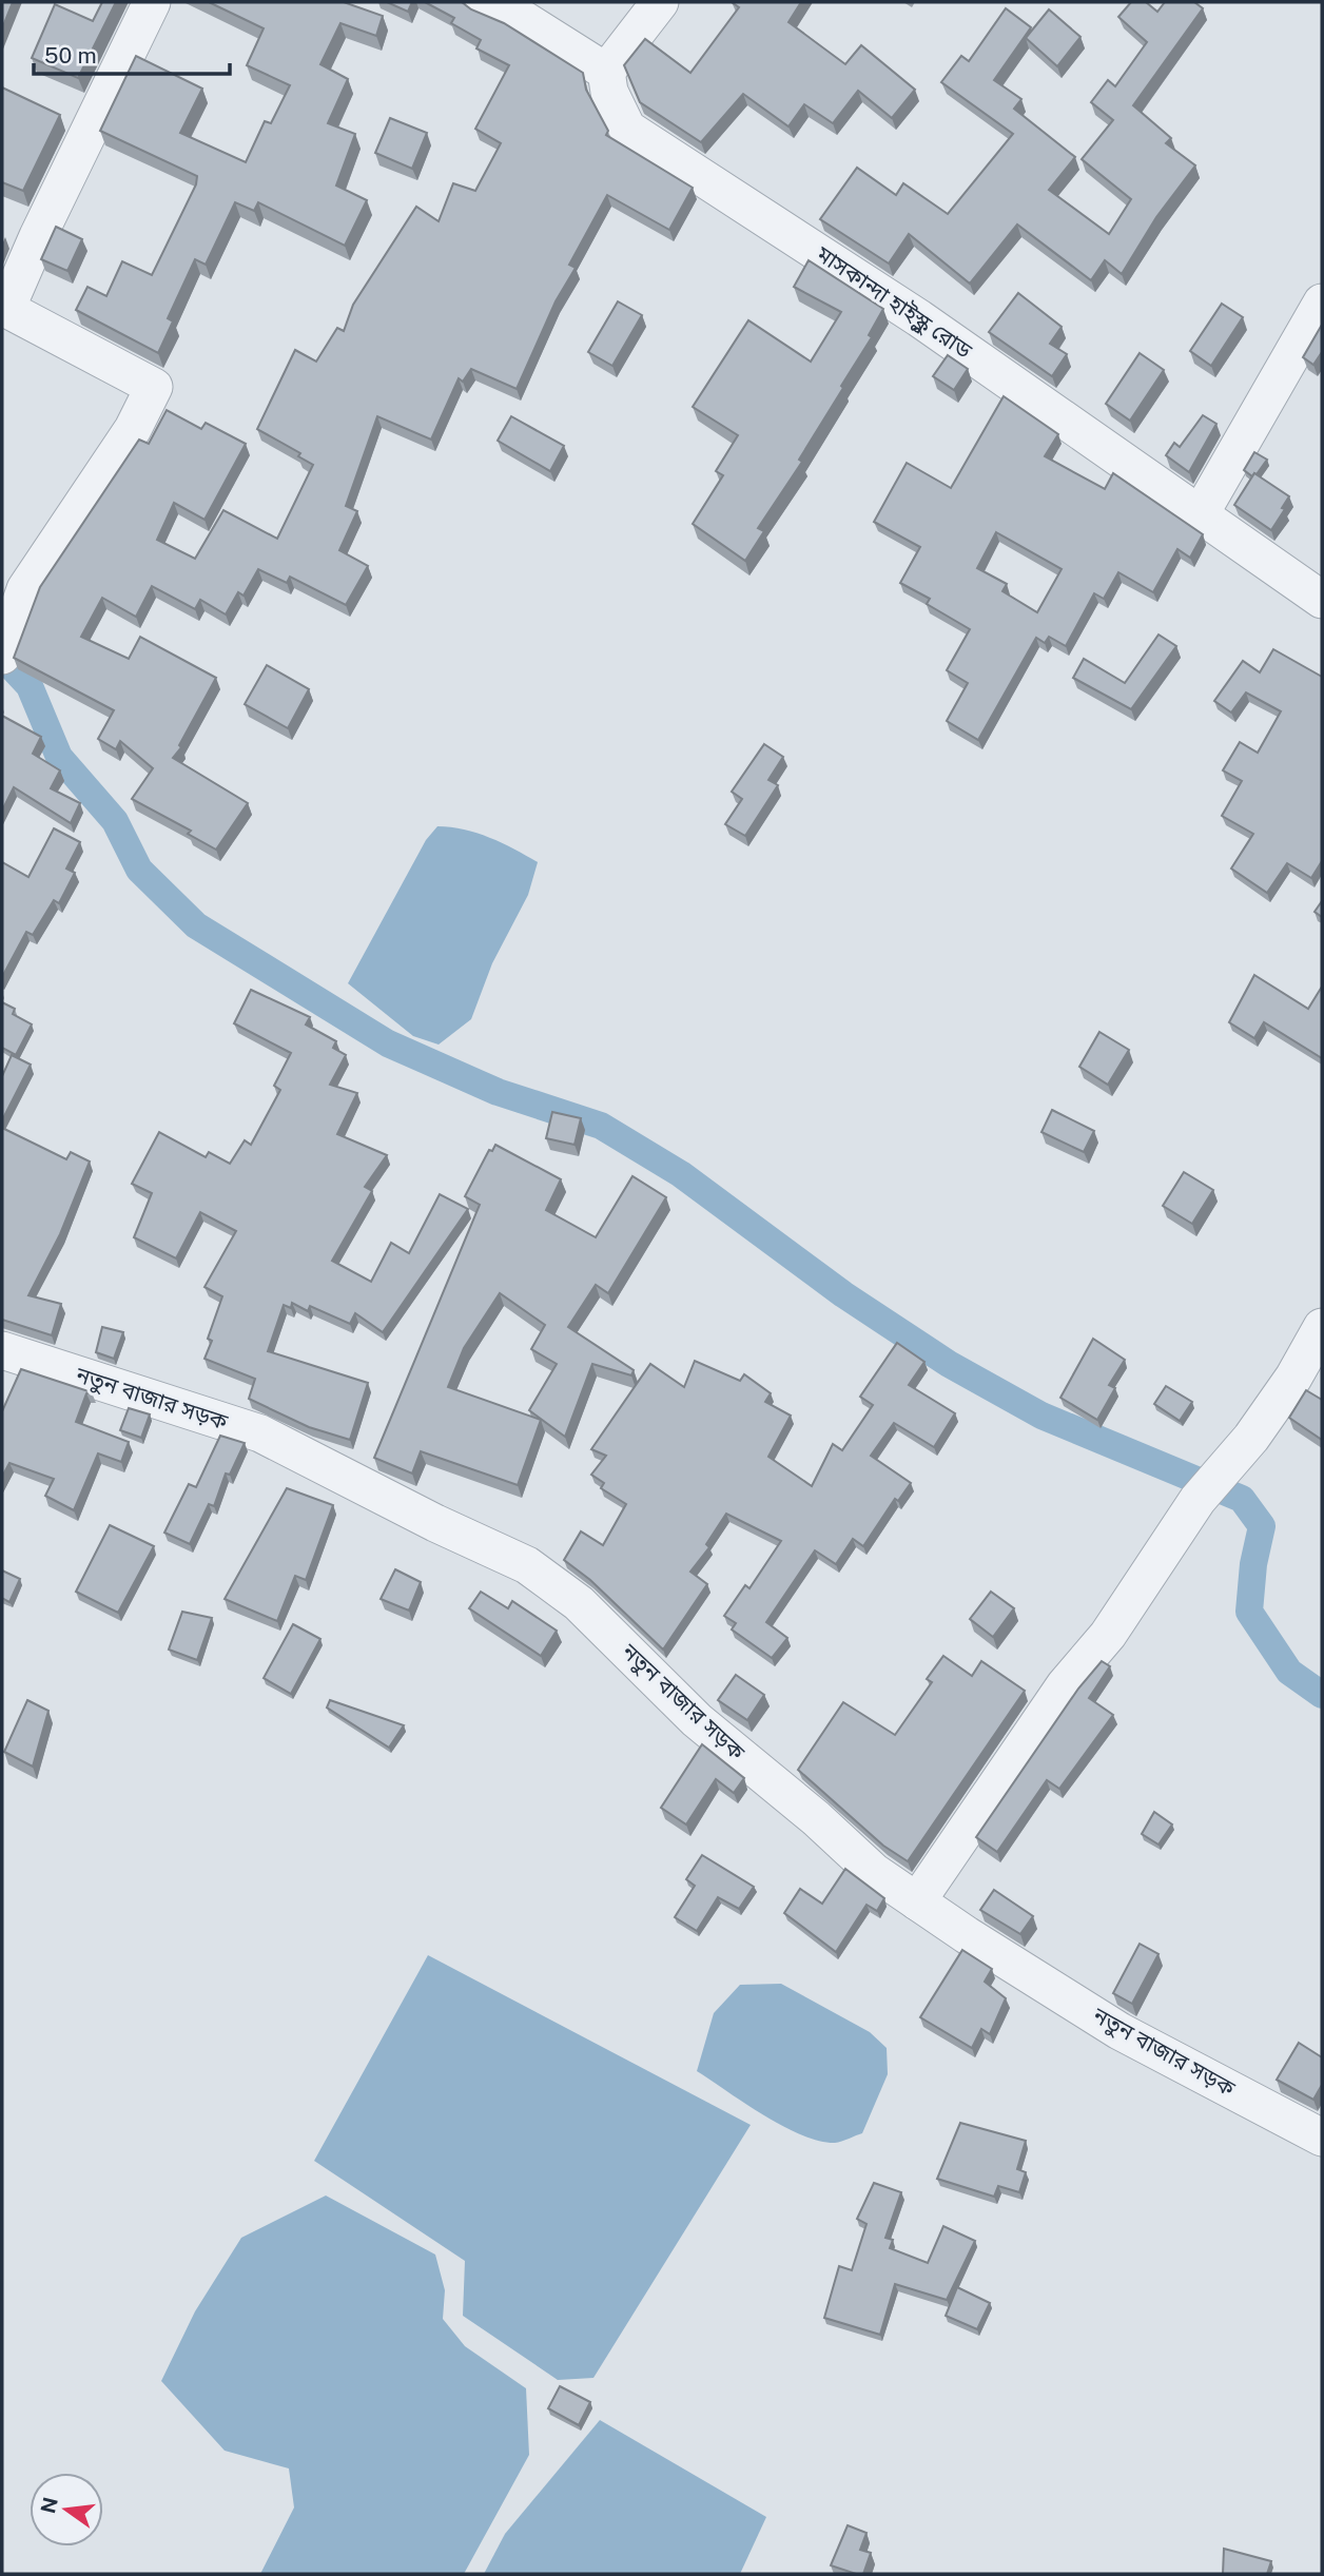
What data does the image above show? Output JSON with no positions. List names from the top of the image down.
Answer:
{
  "streets": {
    "street": ["মাসকান্দা হাইস্কুল রোড", "নতুন বাজার সড়ক"]
  },
  "scale_bar": "50 m",
  "north": "left"
}
